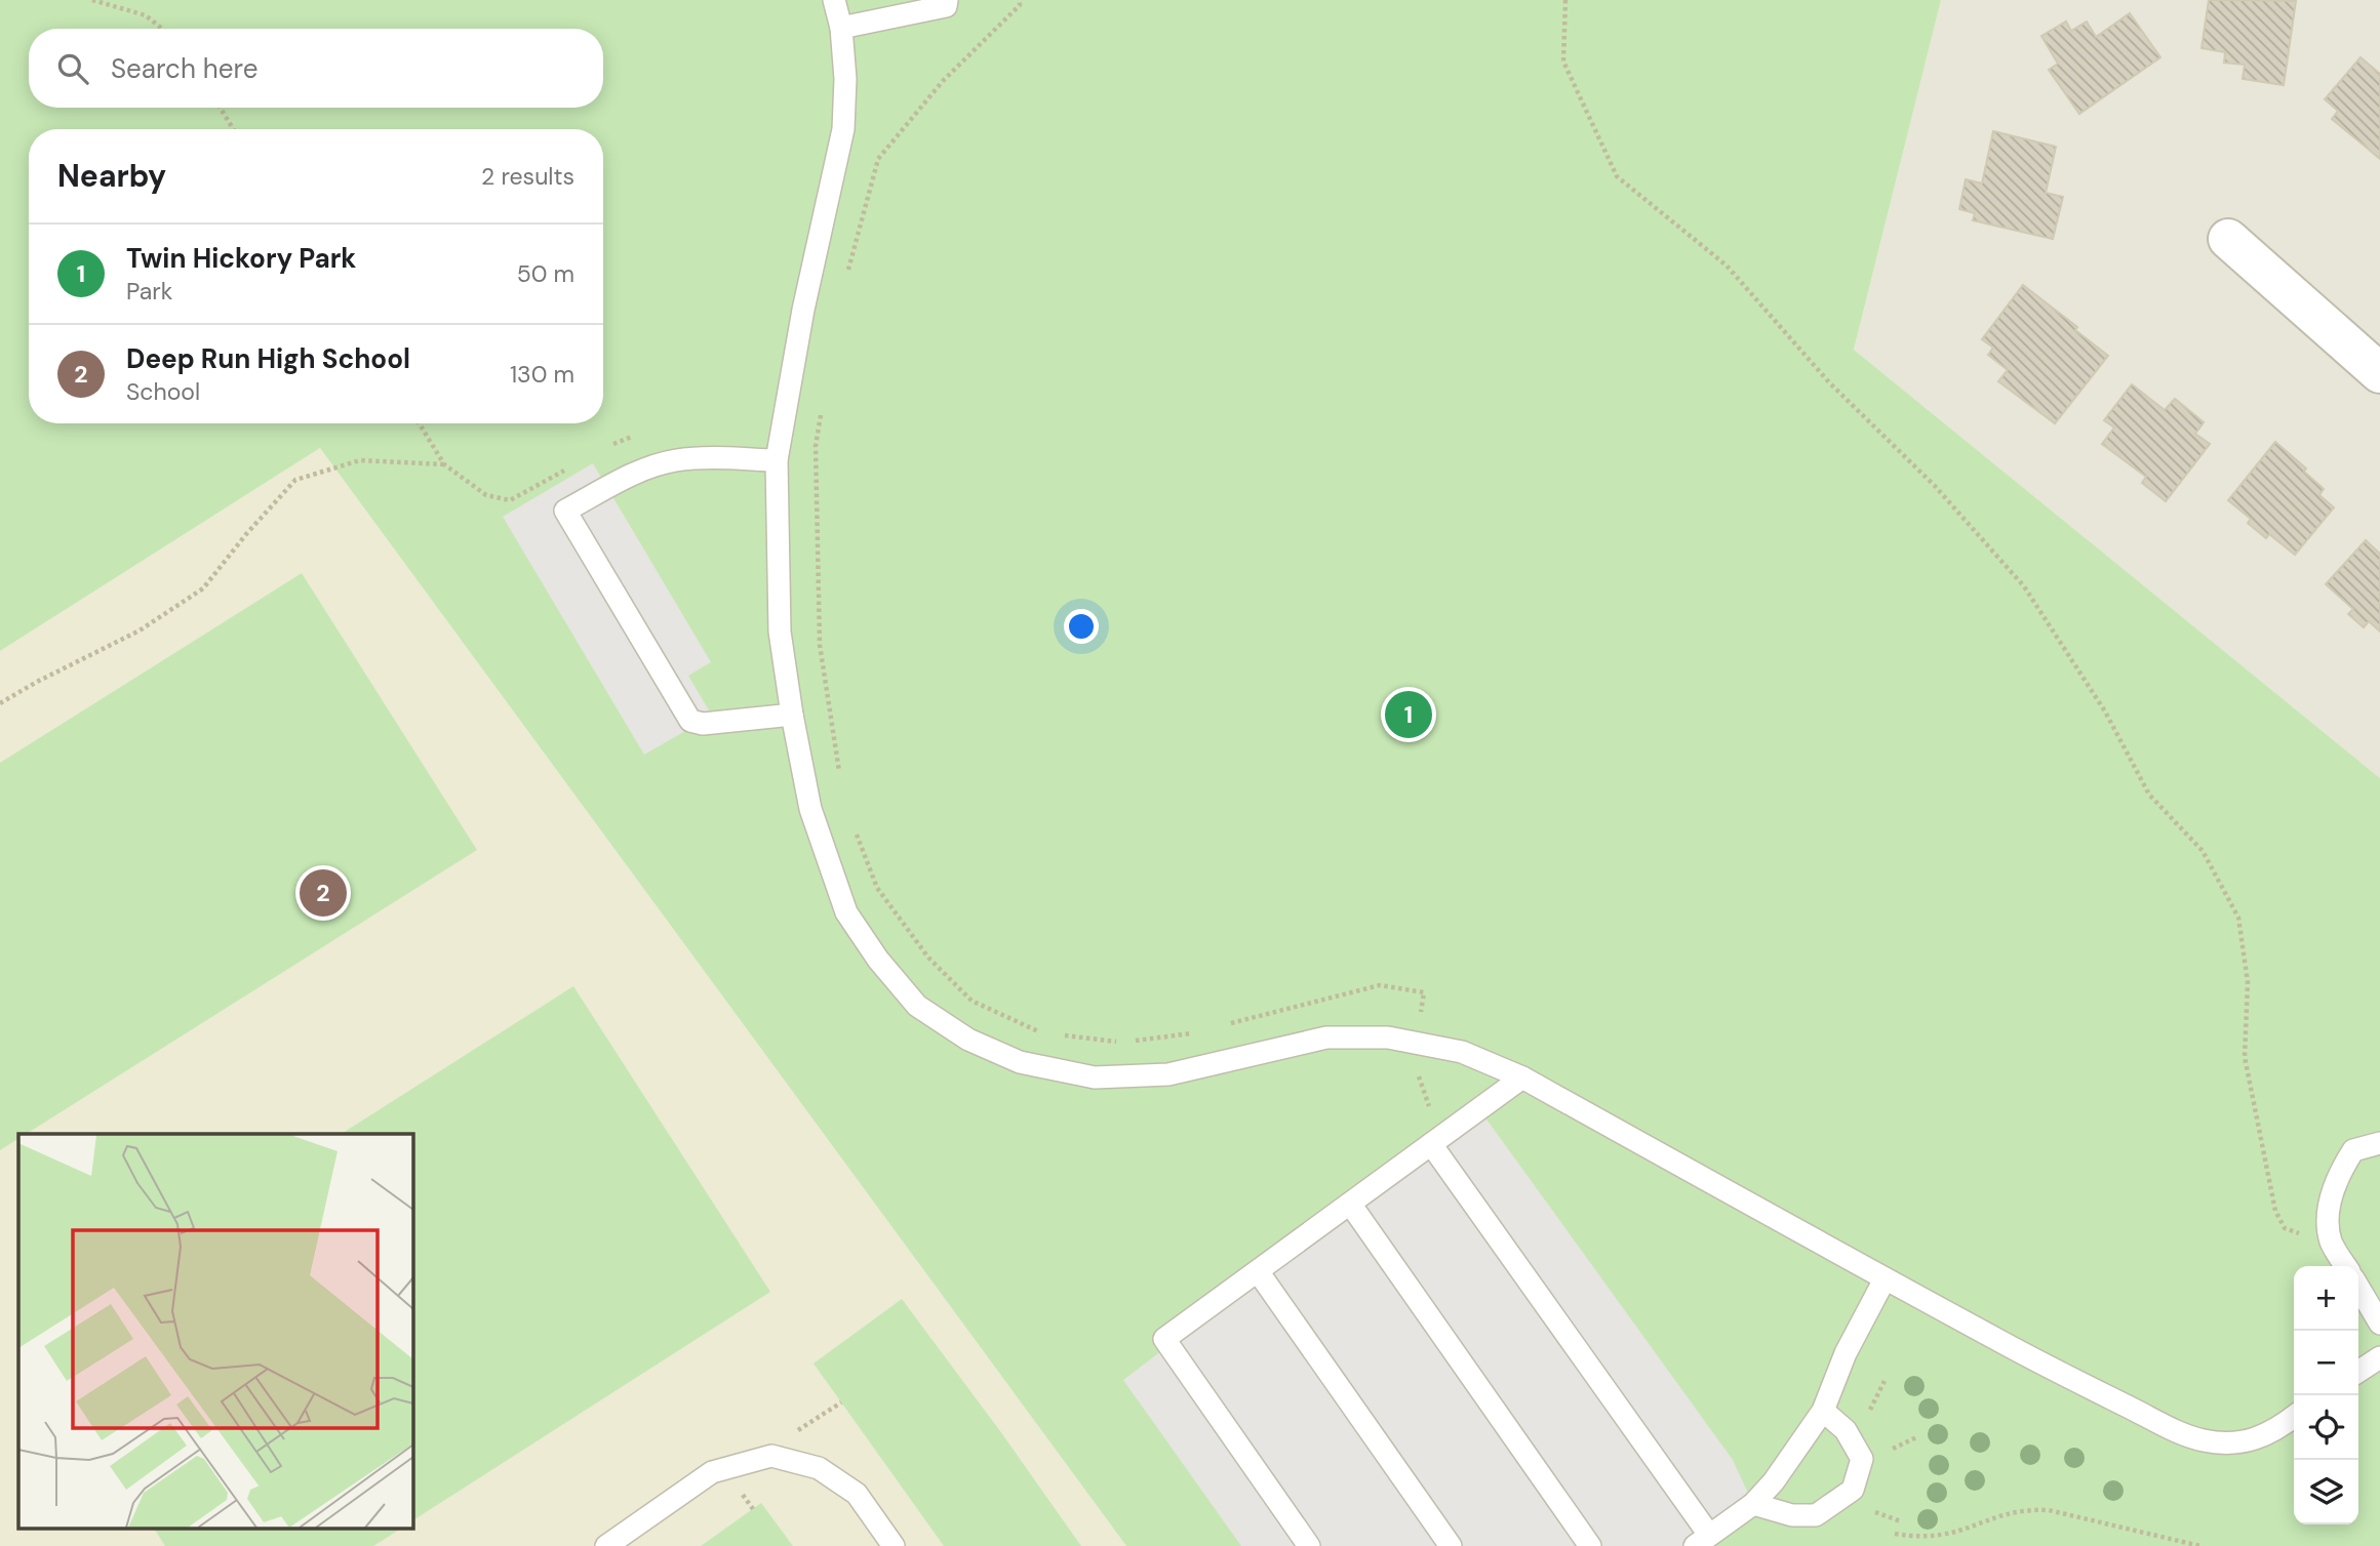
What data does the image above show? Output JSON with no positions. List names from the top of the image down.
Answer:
{
  "page": {
    "search": "Search here",
    "heading": ["Nearby", "2 results"],
    "list": [
      {
        "mark": "1",
        "name": "Twin Hickory Park",
        "note": "Park",
        "value": "50 m"
      },
      {
        "mark": "2",
        "name": "Deep Run High School",
        "note": "School",
        "value": "130 m"
      }
    ],
    "pins": ["1", "2"],
    "map_buttons": ["+", "−"]
  }
}
